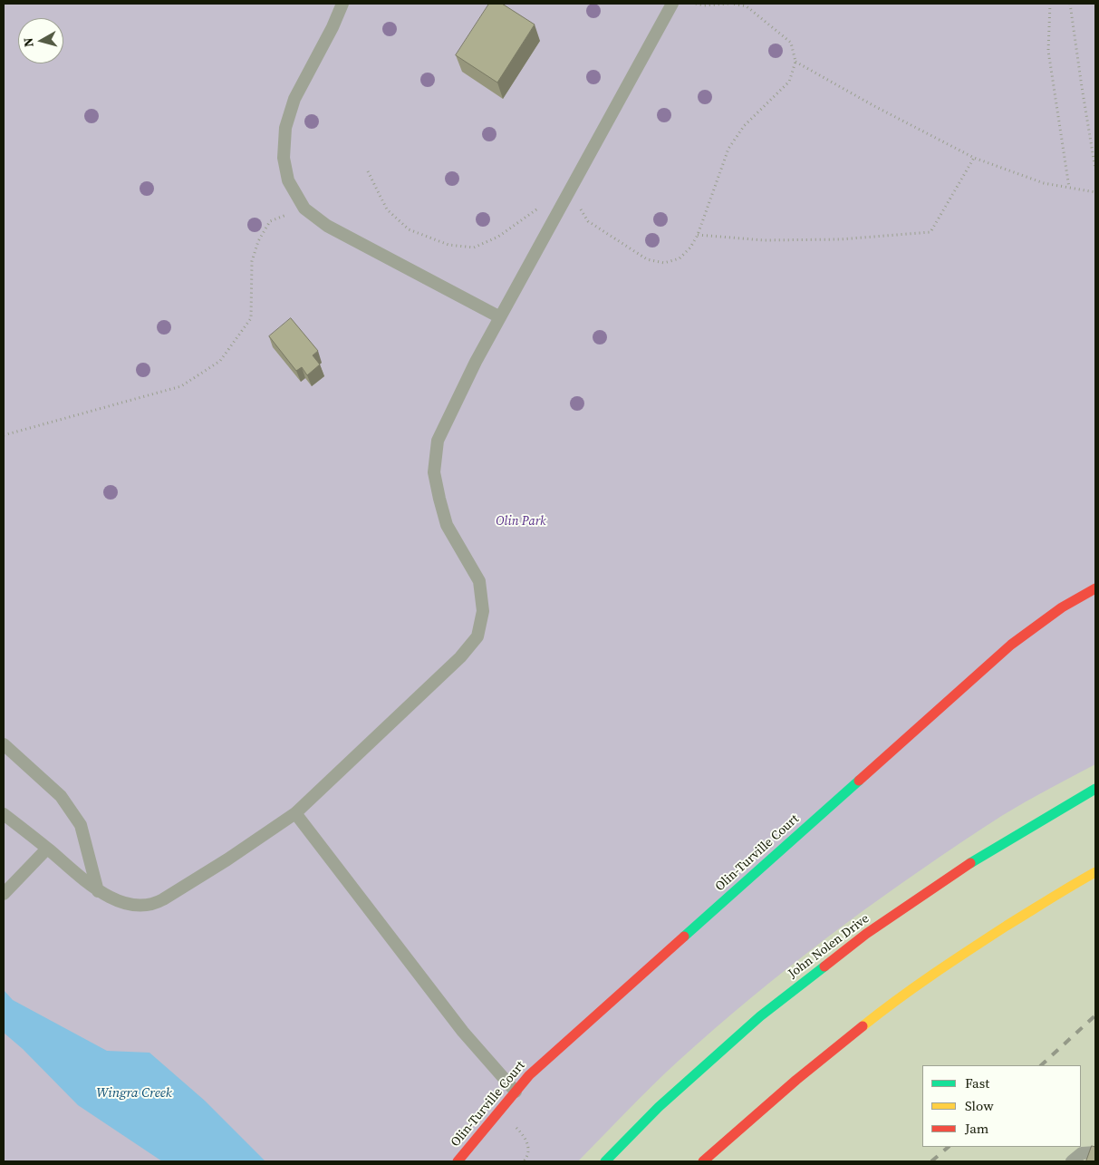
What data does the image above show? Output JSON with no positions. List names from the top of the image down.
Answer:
{
  "streets": {
    "main road": ["Olin-Turville Court", "John Nolen Drive"]
  },
  "water": ["Wingra Creek"],
  "parks": ["Olin Park"],
  "legend": ["Fast", "Slow", "Jam"],
  "north": "left"
}
